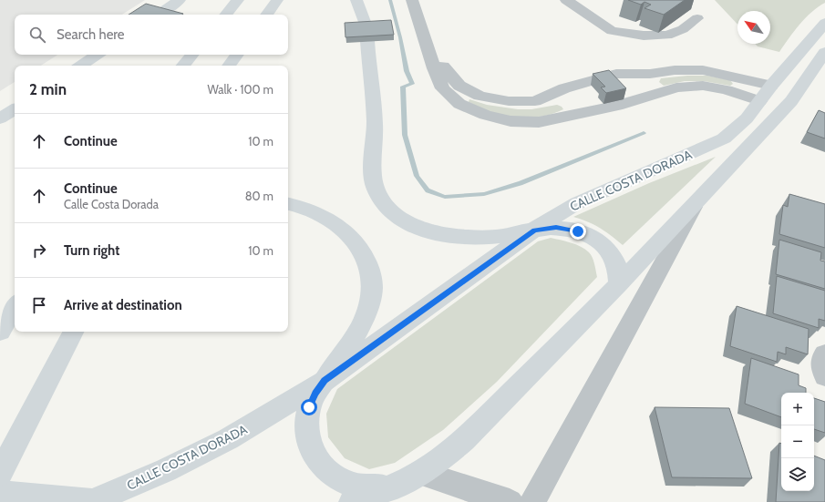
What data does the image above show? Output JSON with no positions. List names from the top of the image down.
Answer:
{
  "streets": {
    "main road": ["CALLE COSTA DORADA"]
  },
  "north": "top left",
  "page": {
    "search": "Search here",
    "heading": ["2 min", "Walk · 100 m"],
    "list": [
      ["Continue", "10 m"],
      ["Continue", "Calle Costa Dorada", "80 m"],
      ["Turn right", "10 m"],
      "Arrive at destination"
    ],
    "map_buttons": ["+", "−"]
  }
}
